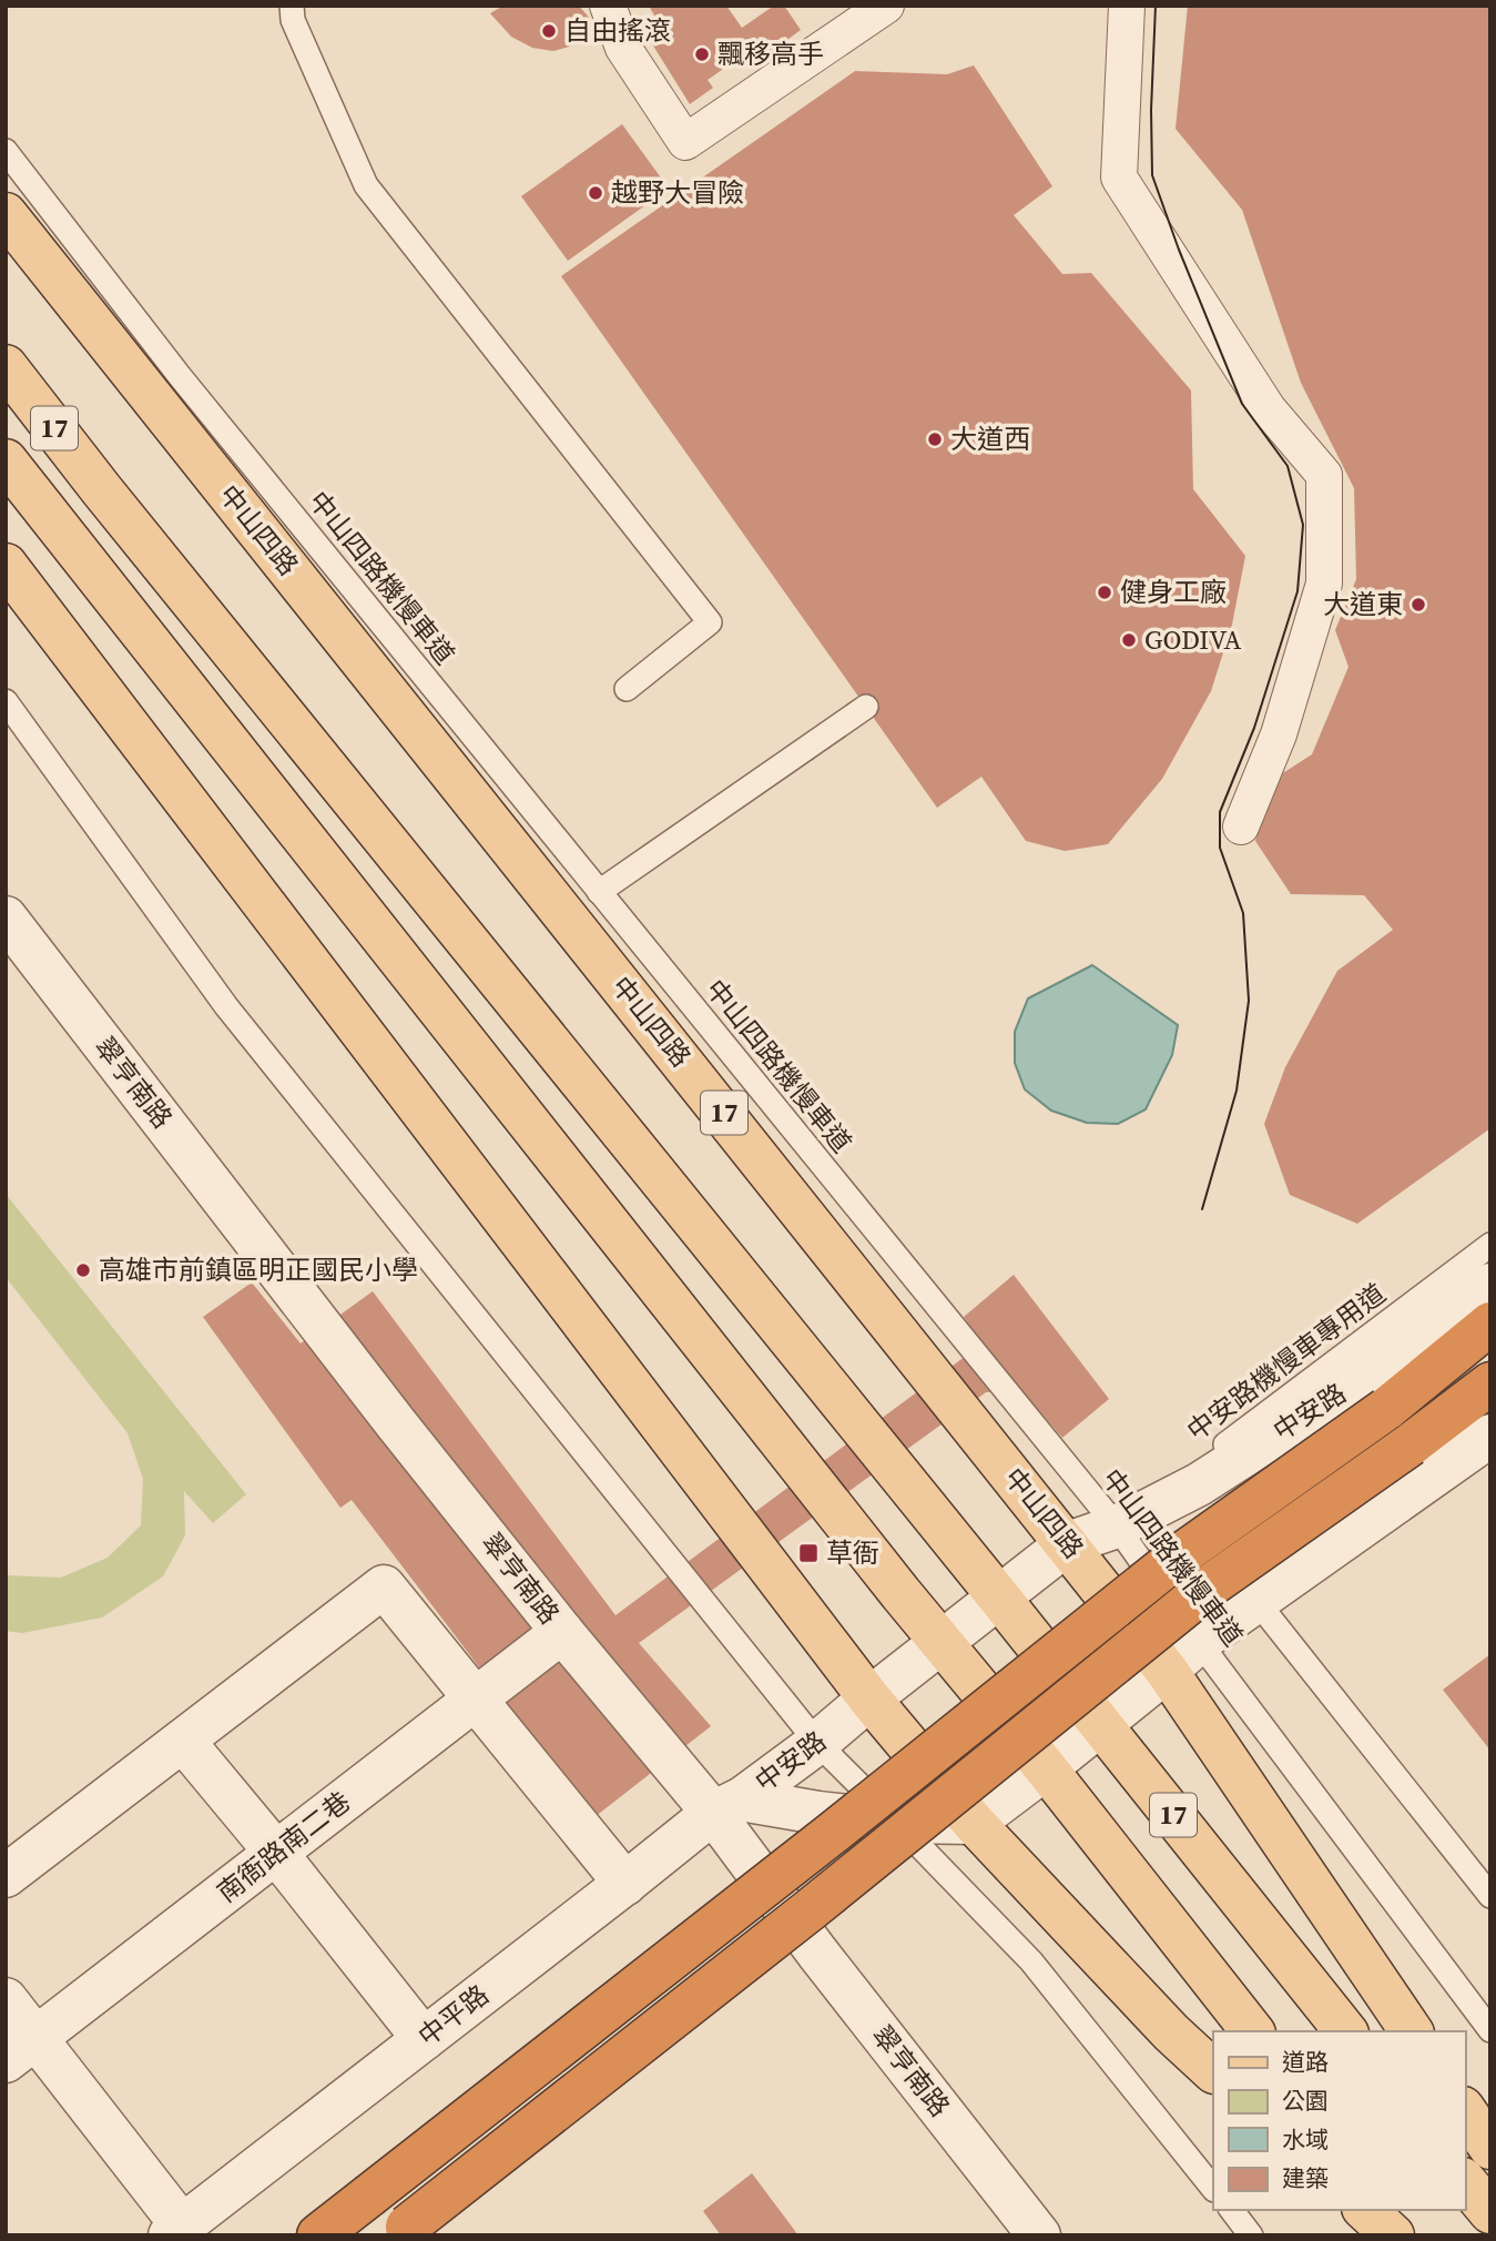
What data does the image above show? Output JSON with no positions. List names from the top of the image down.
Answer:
{
  "streets": {
    "main road": ["17", "中山四路"],
    "street": [
      "翠亨南路",
      "中安路",
      "南衙路南二巷",
      "中平路"
    ],
    "lane": ["中山四路機慢車道", "中安路機慢車專用道"]
  },
  "crossings": [
    ["17", "中安路"],
    ["中山四路", "中安路"],
    ["中山四路機慢車道", "中安路機慢車專用道"],
    ["中山四路機慢車道", "中安路"],
    ["翠亨南路", "中安路"],
    ["翠亨南路", "南衙路南二巷"],
    ["翠亨南路", "中平路"],
    ["中安路機慢車專用道", "中安路"],
    ["中安路", "中平路"]
  ],
  "places": {
    "other": [
      "自由搖滾",
      "飄移高手",
      "越野大冒險",
      "大道西",
      "健身工廠",
      "大道東",
      "GODIVA",
      "高雄市前鎮區明正國民小學"
    ],
    "transit": ["草衙"]
  },
  "legend": [
    "道路",
    "公園",
    "水域",
    "建築"
  ]
}
